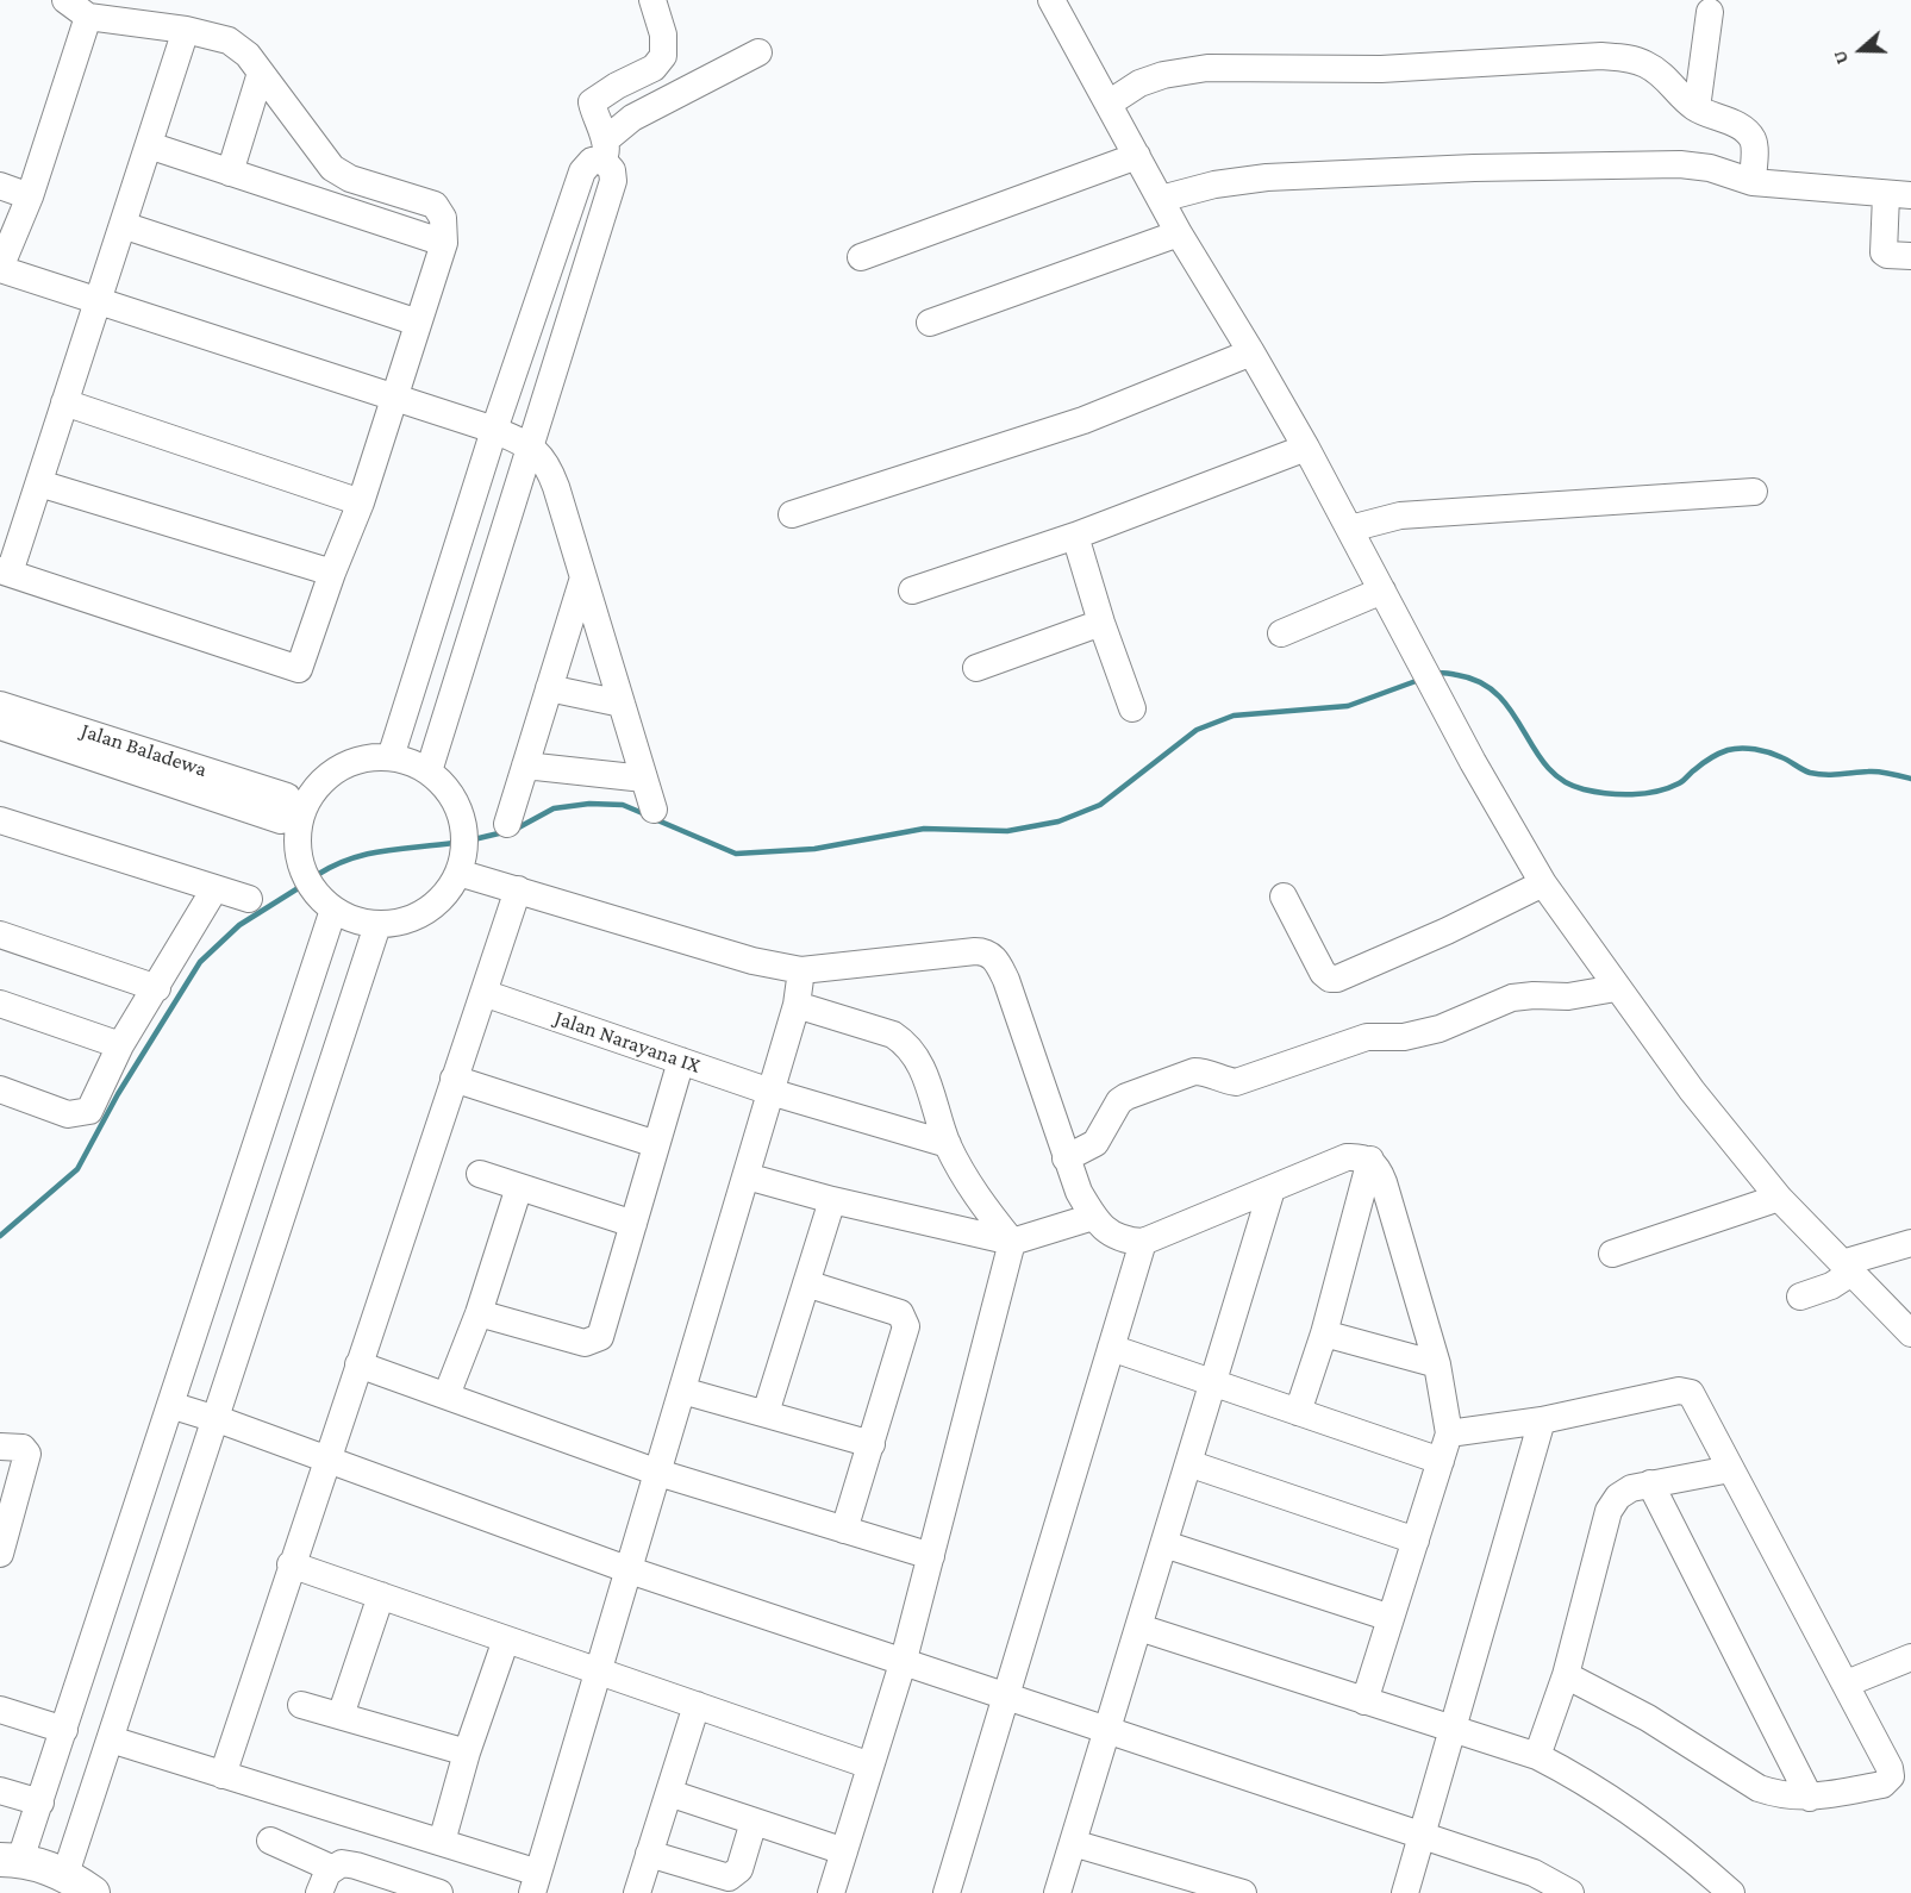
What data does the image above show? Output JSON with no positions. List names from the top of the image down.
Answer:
{
  "streets": {
    "street": ["Jalan Baladewa", "Jalan Narayana IX"]
  },
  "north": "left"
}
